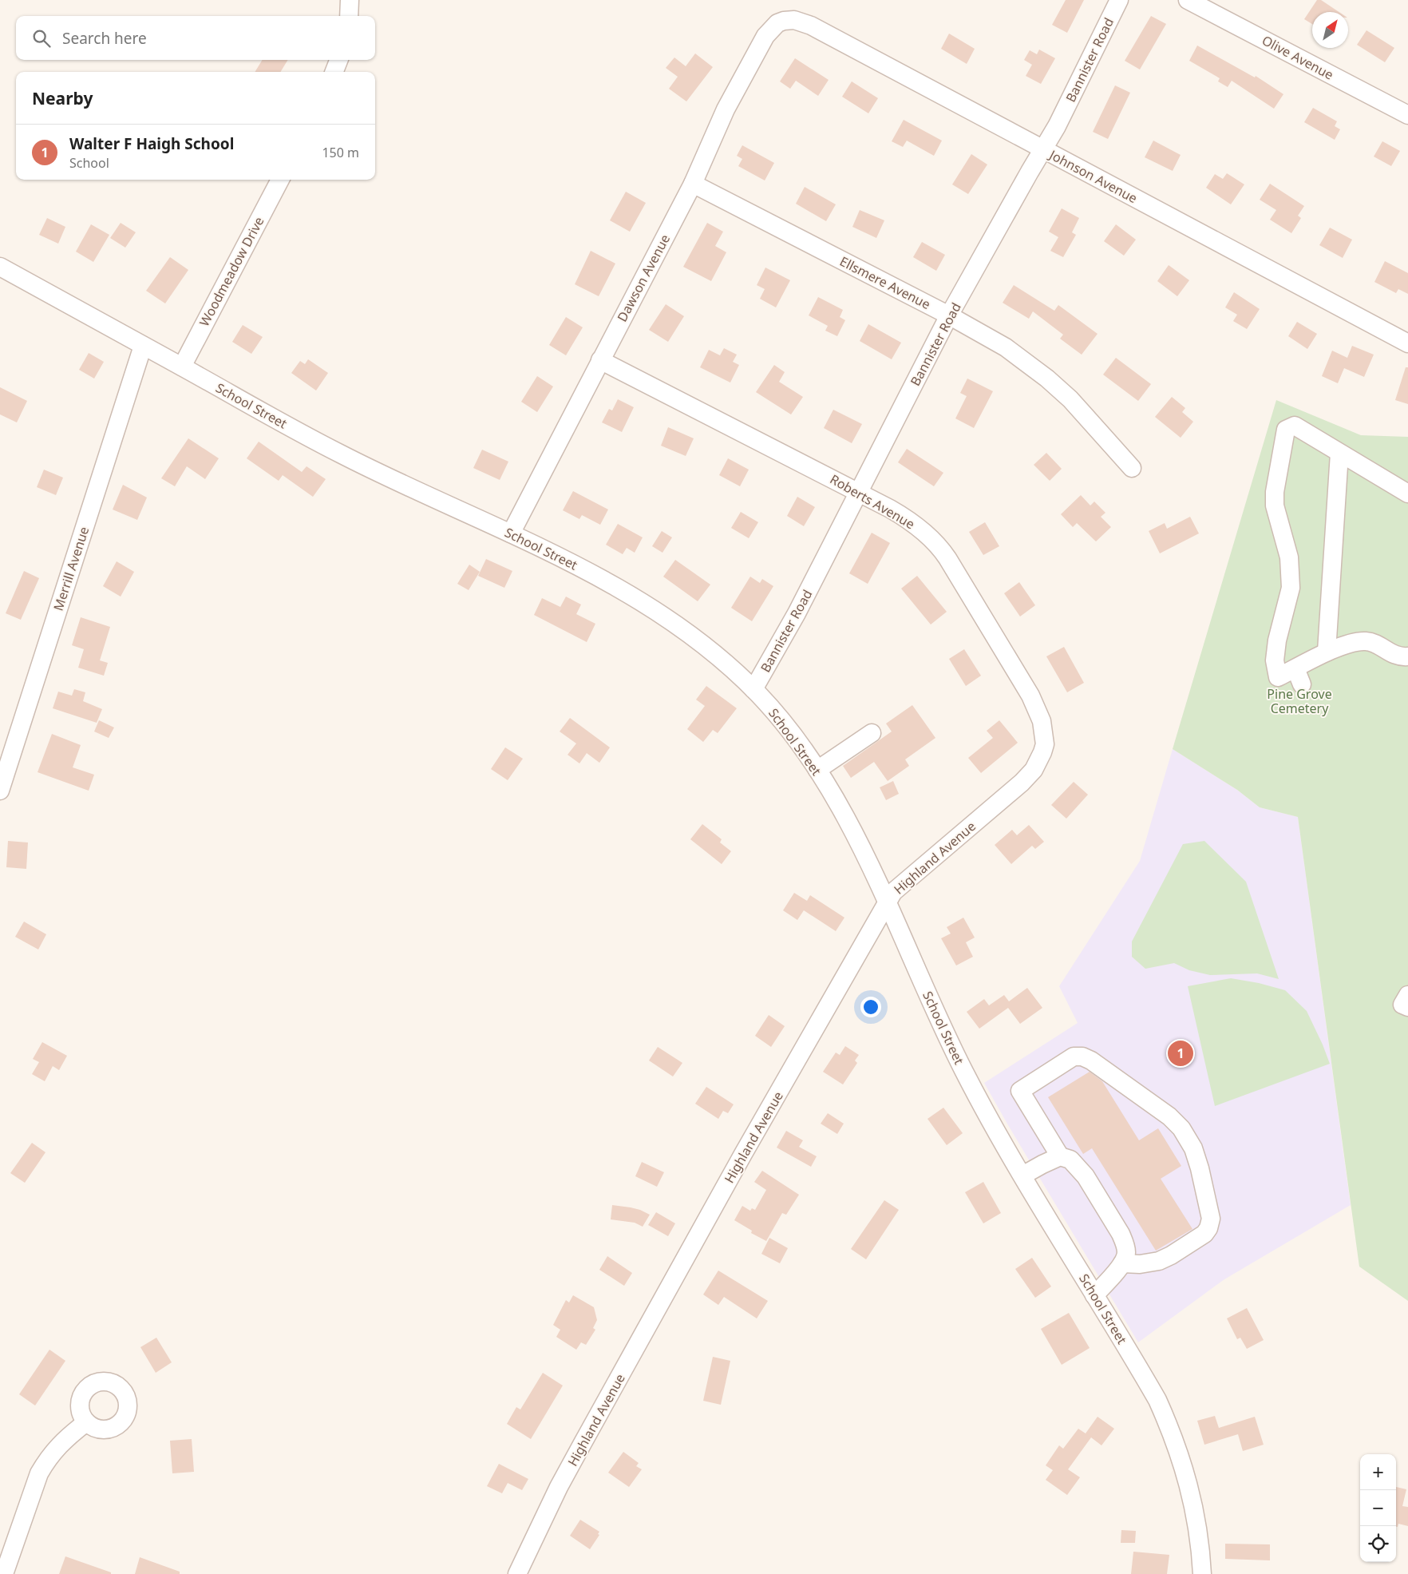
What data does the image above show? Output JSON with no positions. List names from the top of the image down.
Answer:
{
  "streets": {
    "street": [
      "Olive Avenue",
      "Bannister Road",
      "Johnson Avenue",
      "Woodmeadow Drive",
      "Dawson Avenue",
      "Ellsmere Avenue",
      "School Street",
      "Roberts Avenue",
      "Merrill Avenue",
      "Highland Avenue"
    ]
  },
  "crossings": [
    ["Bannister Road", "Johnson Avenue"],
    ["Bannister Road", "Ellsmere Avenue"],
    ["Bannister Road", "School Street"],
    ["Bannister Road", "Roberts Avenue"],
    ["Johnson Avenue", "Dawson Avenue"],
    ["Woodmeadow Drive", "School Street"],
    ["Dawson Avenue", "Ellsmere Avenue"],
    ["Dawson Avenue", "School Street"],
    ["Dawson Avenue", "Roberts Avenue"],
    ["School Street", "Merrill Avenue"],
    ["School Street", "Highland Avenue"],
    ["Roberts Avenue", "Highland Avenue"]
  ],
  "parks": ["Pine Grove Cemetery"],
  "north": "top right",
  "page": {
    "search": "Search here",
    "heading": "Nearby",
    "list": [
      {
        "mark": "1",
        "name": "Walter F Haigh School",
        "note": "School",
        "value": "150 m"
      }
    ],
    "pins": "1",
    "map_buttons": ["+", "−"]
  }
}
